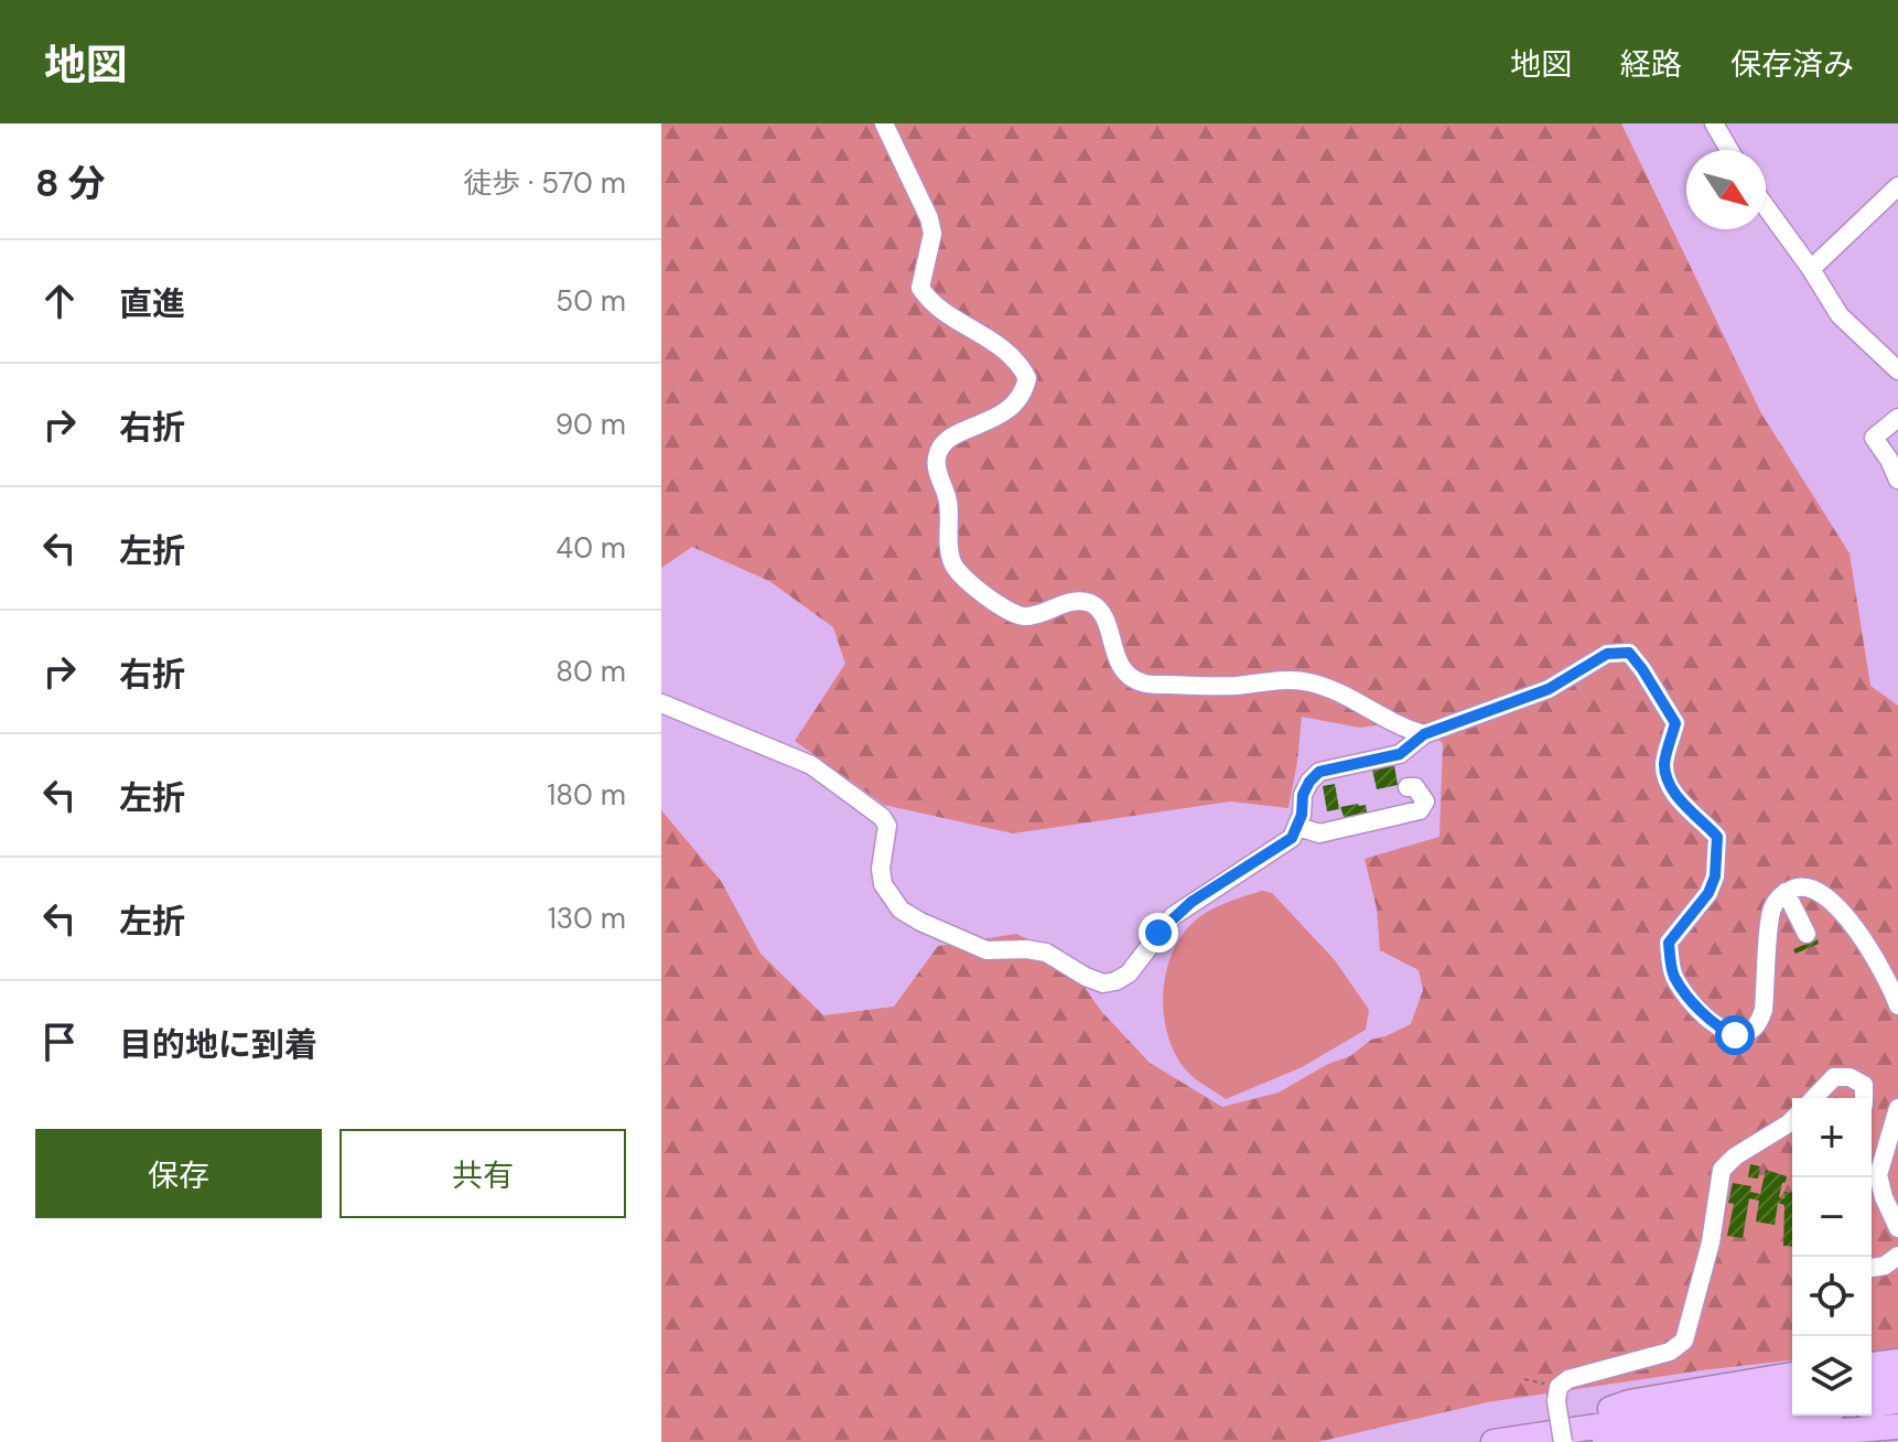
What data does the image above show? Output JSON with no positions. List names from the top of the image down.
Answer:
{
  "north": "bottom right",
  "page": {
    "header": "地図",
    "nav": ["地図", "経路", "保存済み"],
    "heading": ["8 分", "徒歩 · 570 m"],
    "list": [
      ["直進", "50 m"],
      ["右折", "90 m"],
      ["左折", "40 m"],
      ["右折", "80 m"],
      ["左折", "180 m"],
      ["左折", "130 m"],
      "目的地に到着"
    ],
    "map_buttons": ["+", "−"],
    "buttons": ["保存", "共有"]
  }
}
